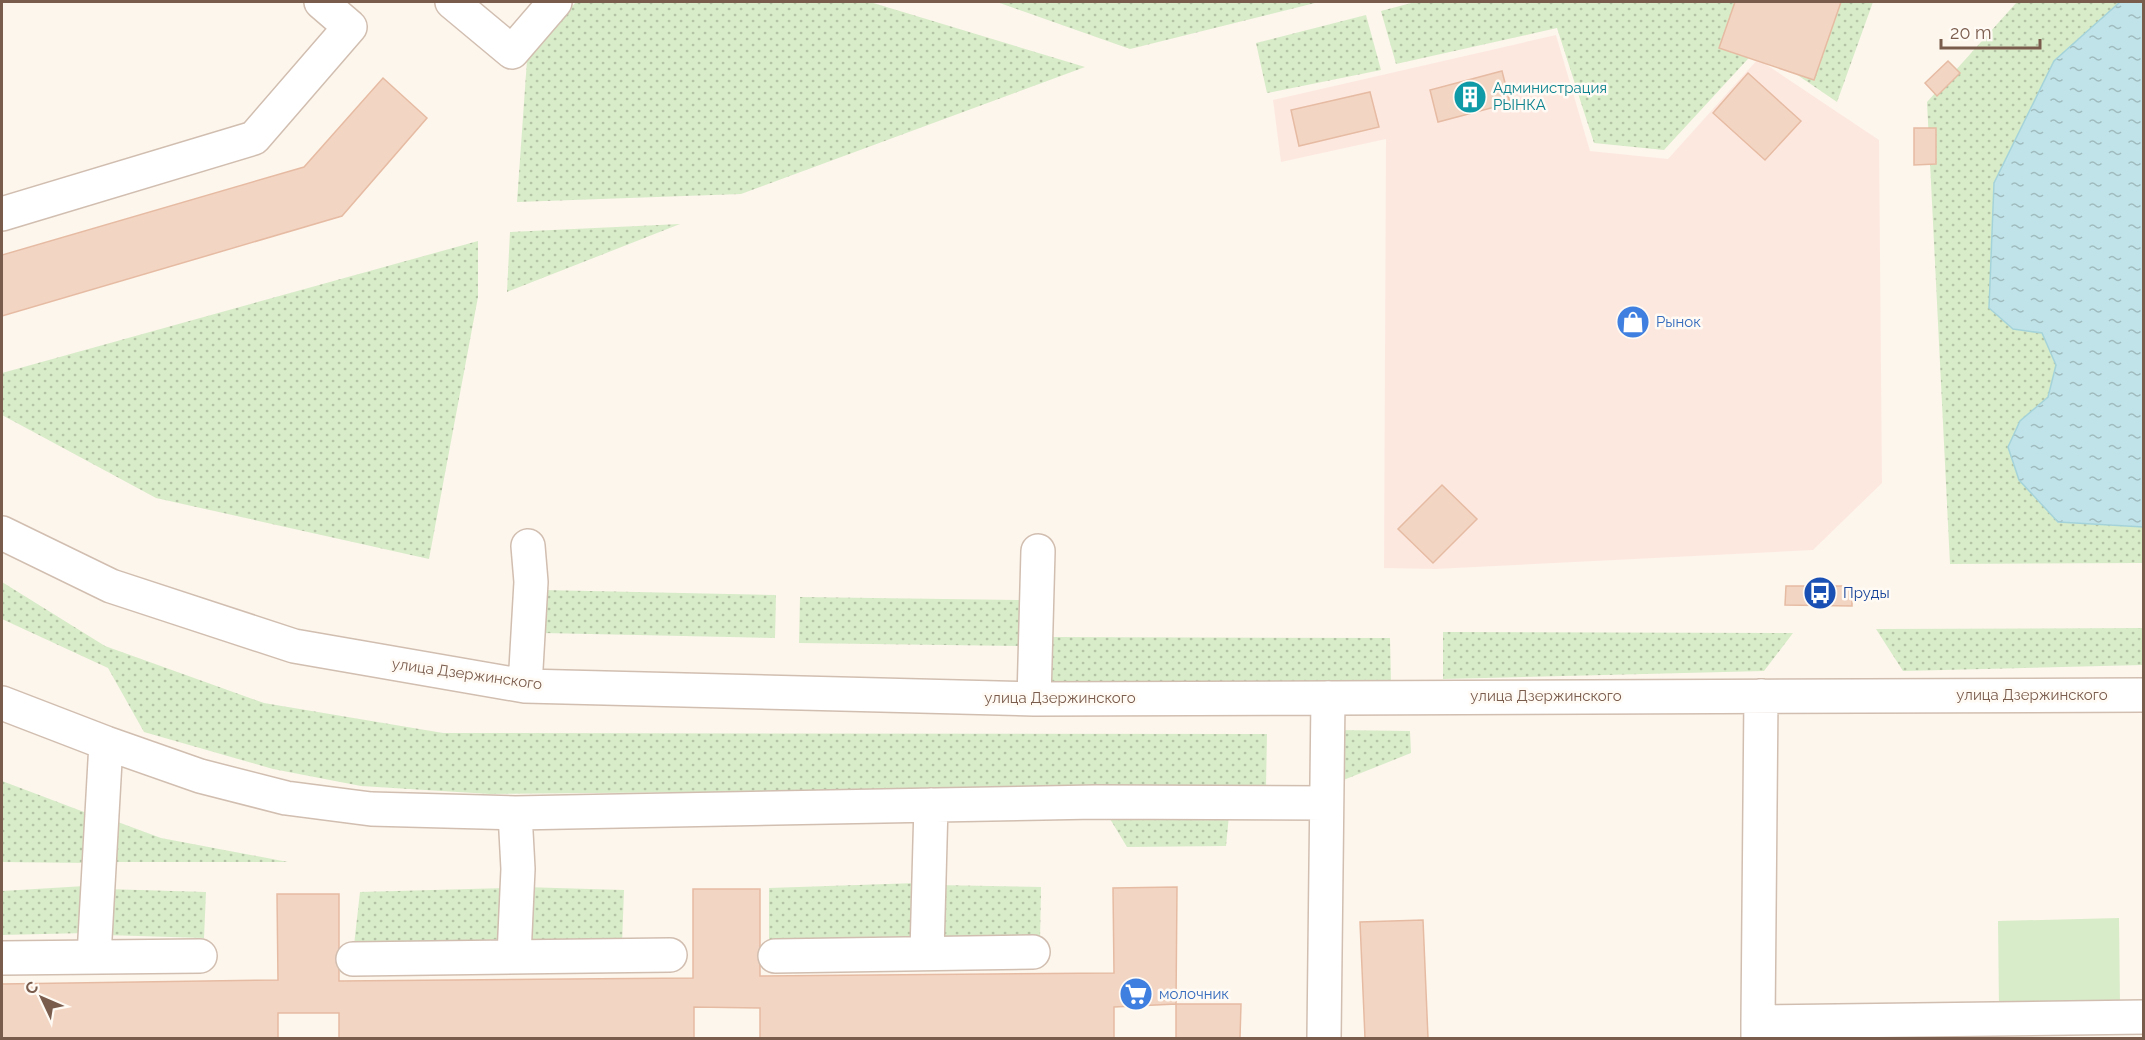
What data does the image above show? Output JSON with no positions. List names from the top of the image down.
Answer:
{
  "streets": {
    "street": ["улица Дзержинского"]
  },
  "places": {
    "building": ["Администрация РЫНКА"],
    "shop": ["Рынок"],
    "bus stop": ["Пруды"],
    "supermarket": ["молочник"]
  },
  "scale_bar": "20 m",
  "north": "top left"
}
